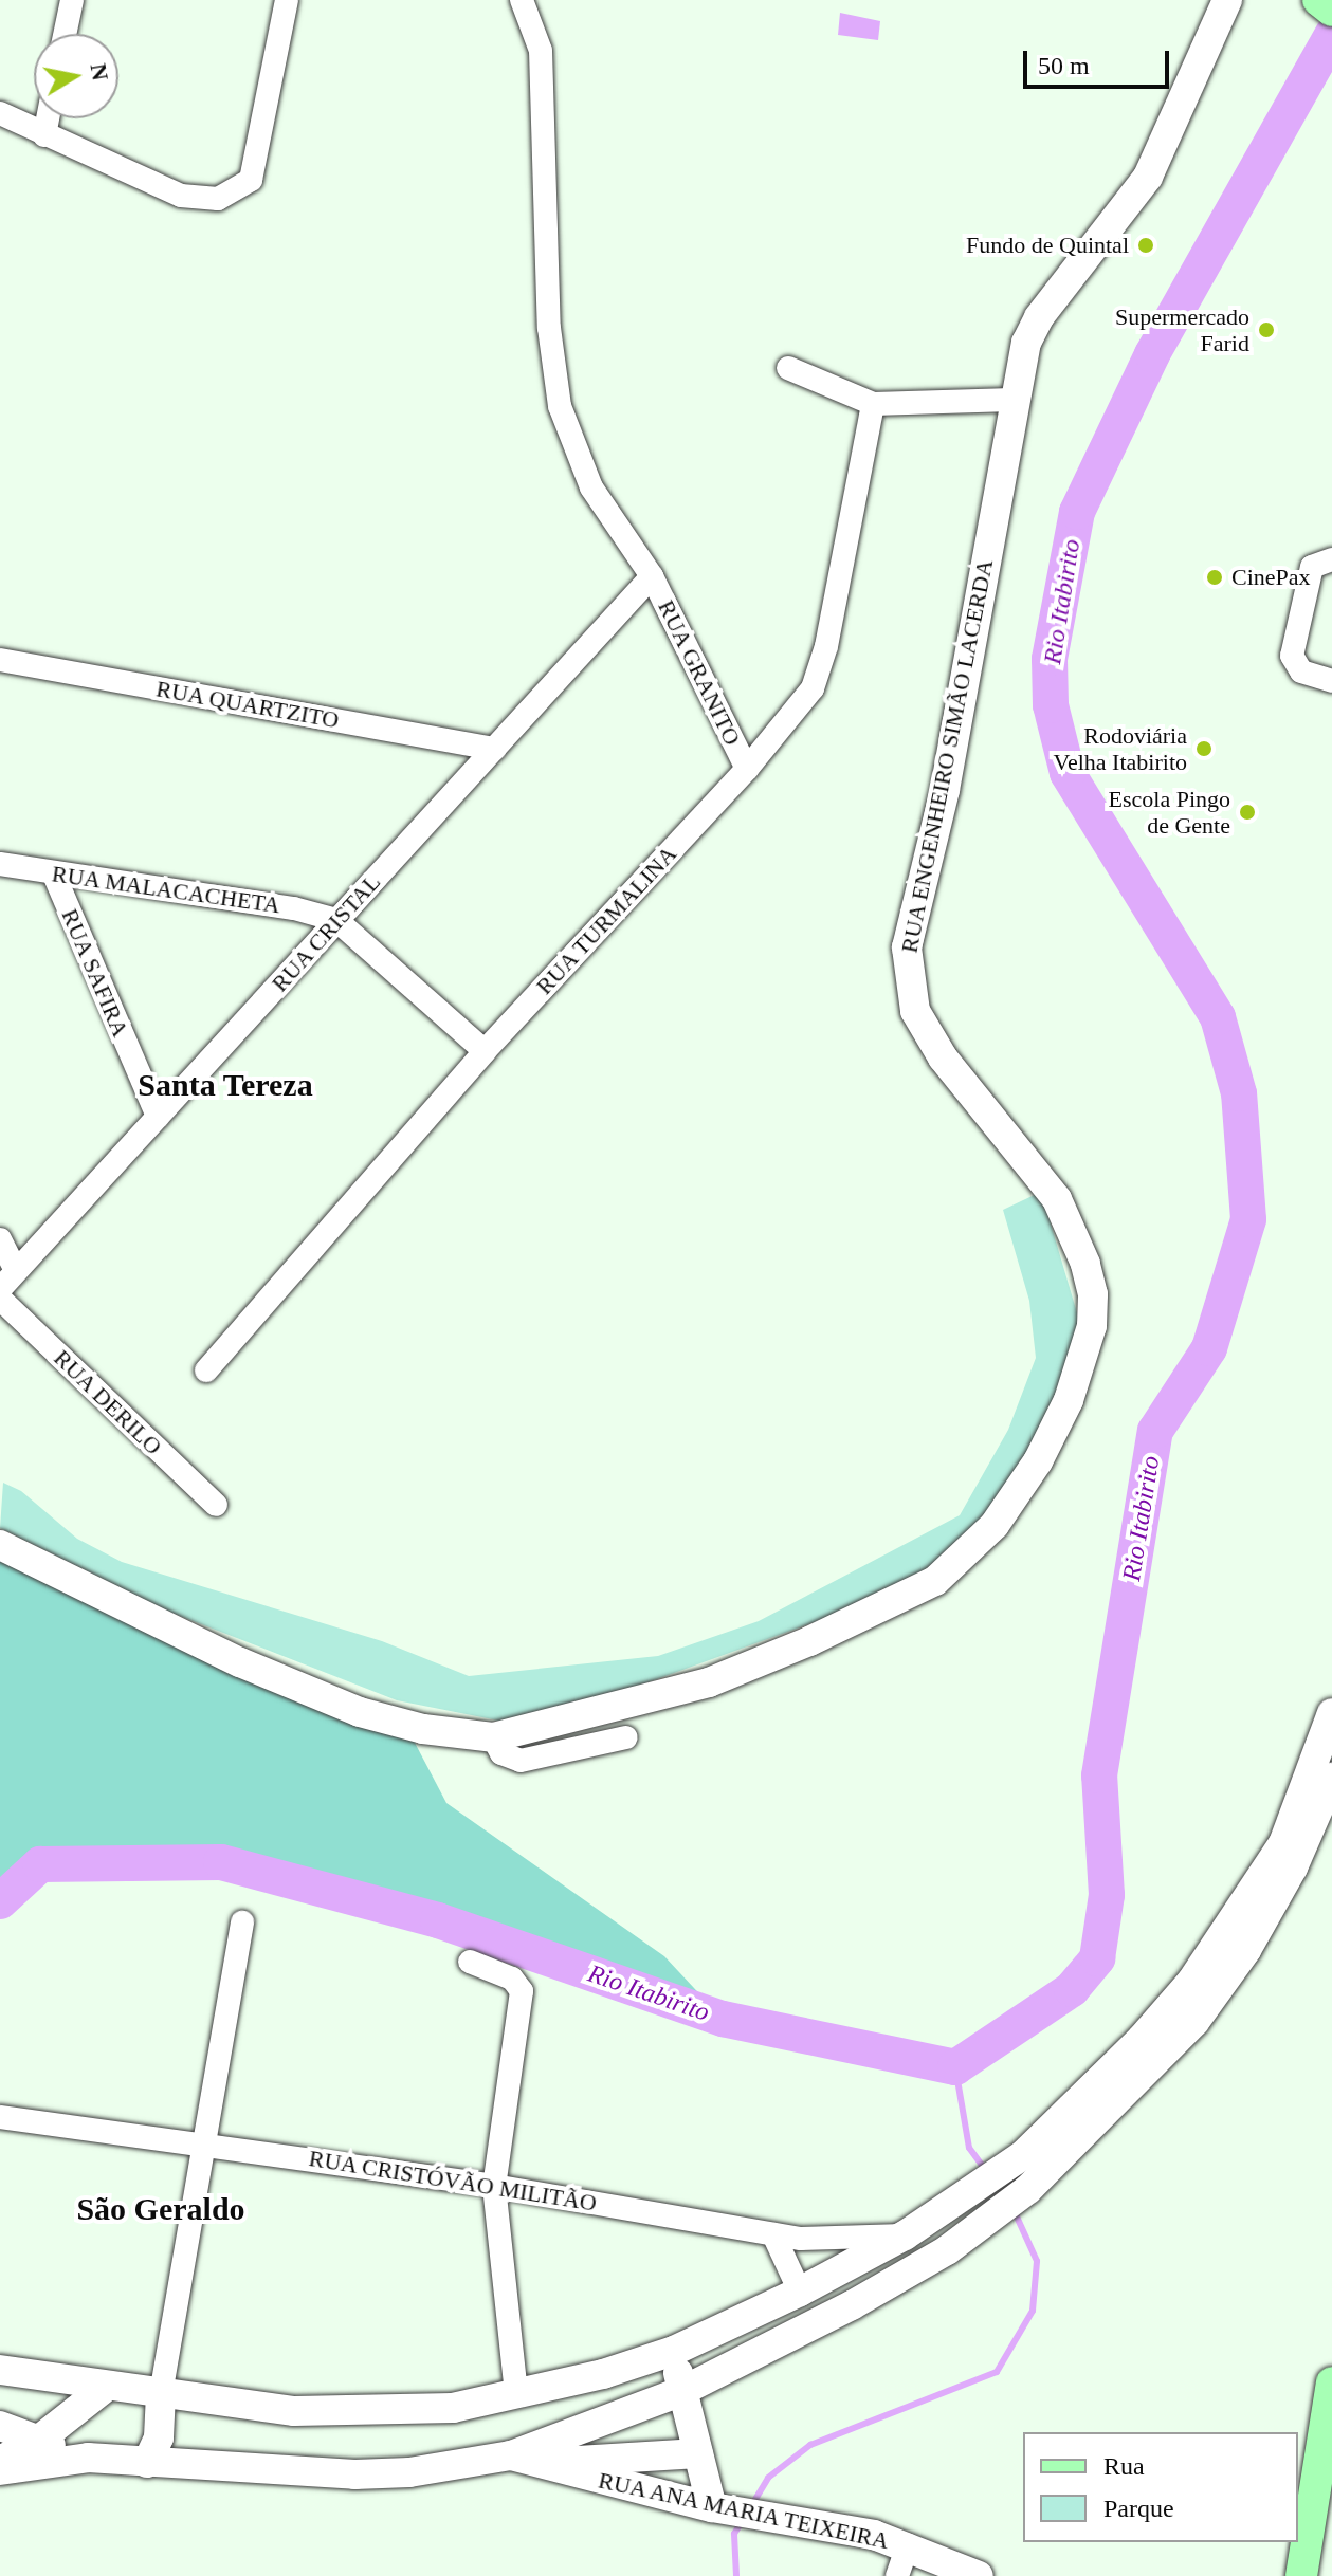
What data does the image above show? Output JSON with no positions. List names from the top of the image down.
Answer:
{
  "streets": {
    "street": [
      "RUA GRANITO",
      "RUA QUARTZITO",
      "RUA ENGENHEIRO SIMÃO LACERDA",
      "RUA MALACACHETA",
      "RUA TURMALINA",
      "RUA CRISTAL",
      "RUA SAFIRA",
      "RUA DERILO",
      "RUA CRISTÓVÃO MILITÃO",
      "RUA ANA MARIA TEIXEIRA"
    ]
  },
  "crossings": [
    ["RUA GRANITO", "RUA TURMALINA"],
    ["RUA GRANITO", "RUA CRISTAL"],
    ["RUA QUARTZITO", "RUA CRISTAL"],
    ["RUA MALACACHETA", "RUA TURMALINA"],
    ["RUA MALACACHETA", "RUA CRISTAL"],
    ["RUA MALACACHETA", "RUA SAFIRA"],
    ["RUA CRISTAL", "RUA SAFIRA"]
  ],
  "districts": ["Santa Tereza", "São Geraldo"],
  "water": ["Rio Itabirito"],
  "places": [
    "Fundo de Quintal",
    "Supermercado Farid",
    "CinePax",
    "Rodoviária Velha Itabirito",
    "Escola Pingo de Gente"
  ],
  "legend": ["Rua", "Parque"],
  "scale_bar": "50 m",
  "north": "right"
}
